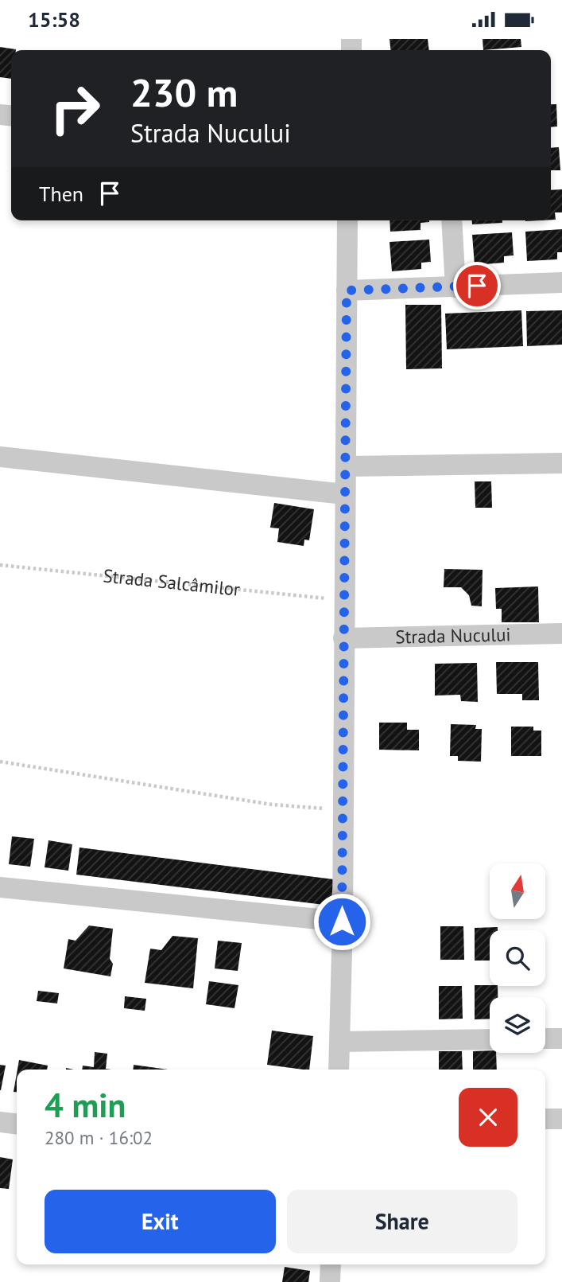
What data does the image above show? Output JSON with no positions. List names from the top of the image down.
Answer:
{
  "streets": {
    "street": ["Strada Nucului"],
    "path": ["Strada Salcâmilor"]
  },
  "north": "top",
  "page": {
    "status": "15:58",
    "turn": ["230 m", "Strada Nucului"],
    "then": "Then",
    "heading": ["4 min", "280 m · 16:02"],
    "buttons": ["Exit", "Share"]
  }
}
